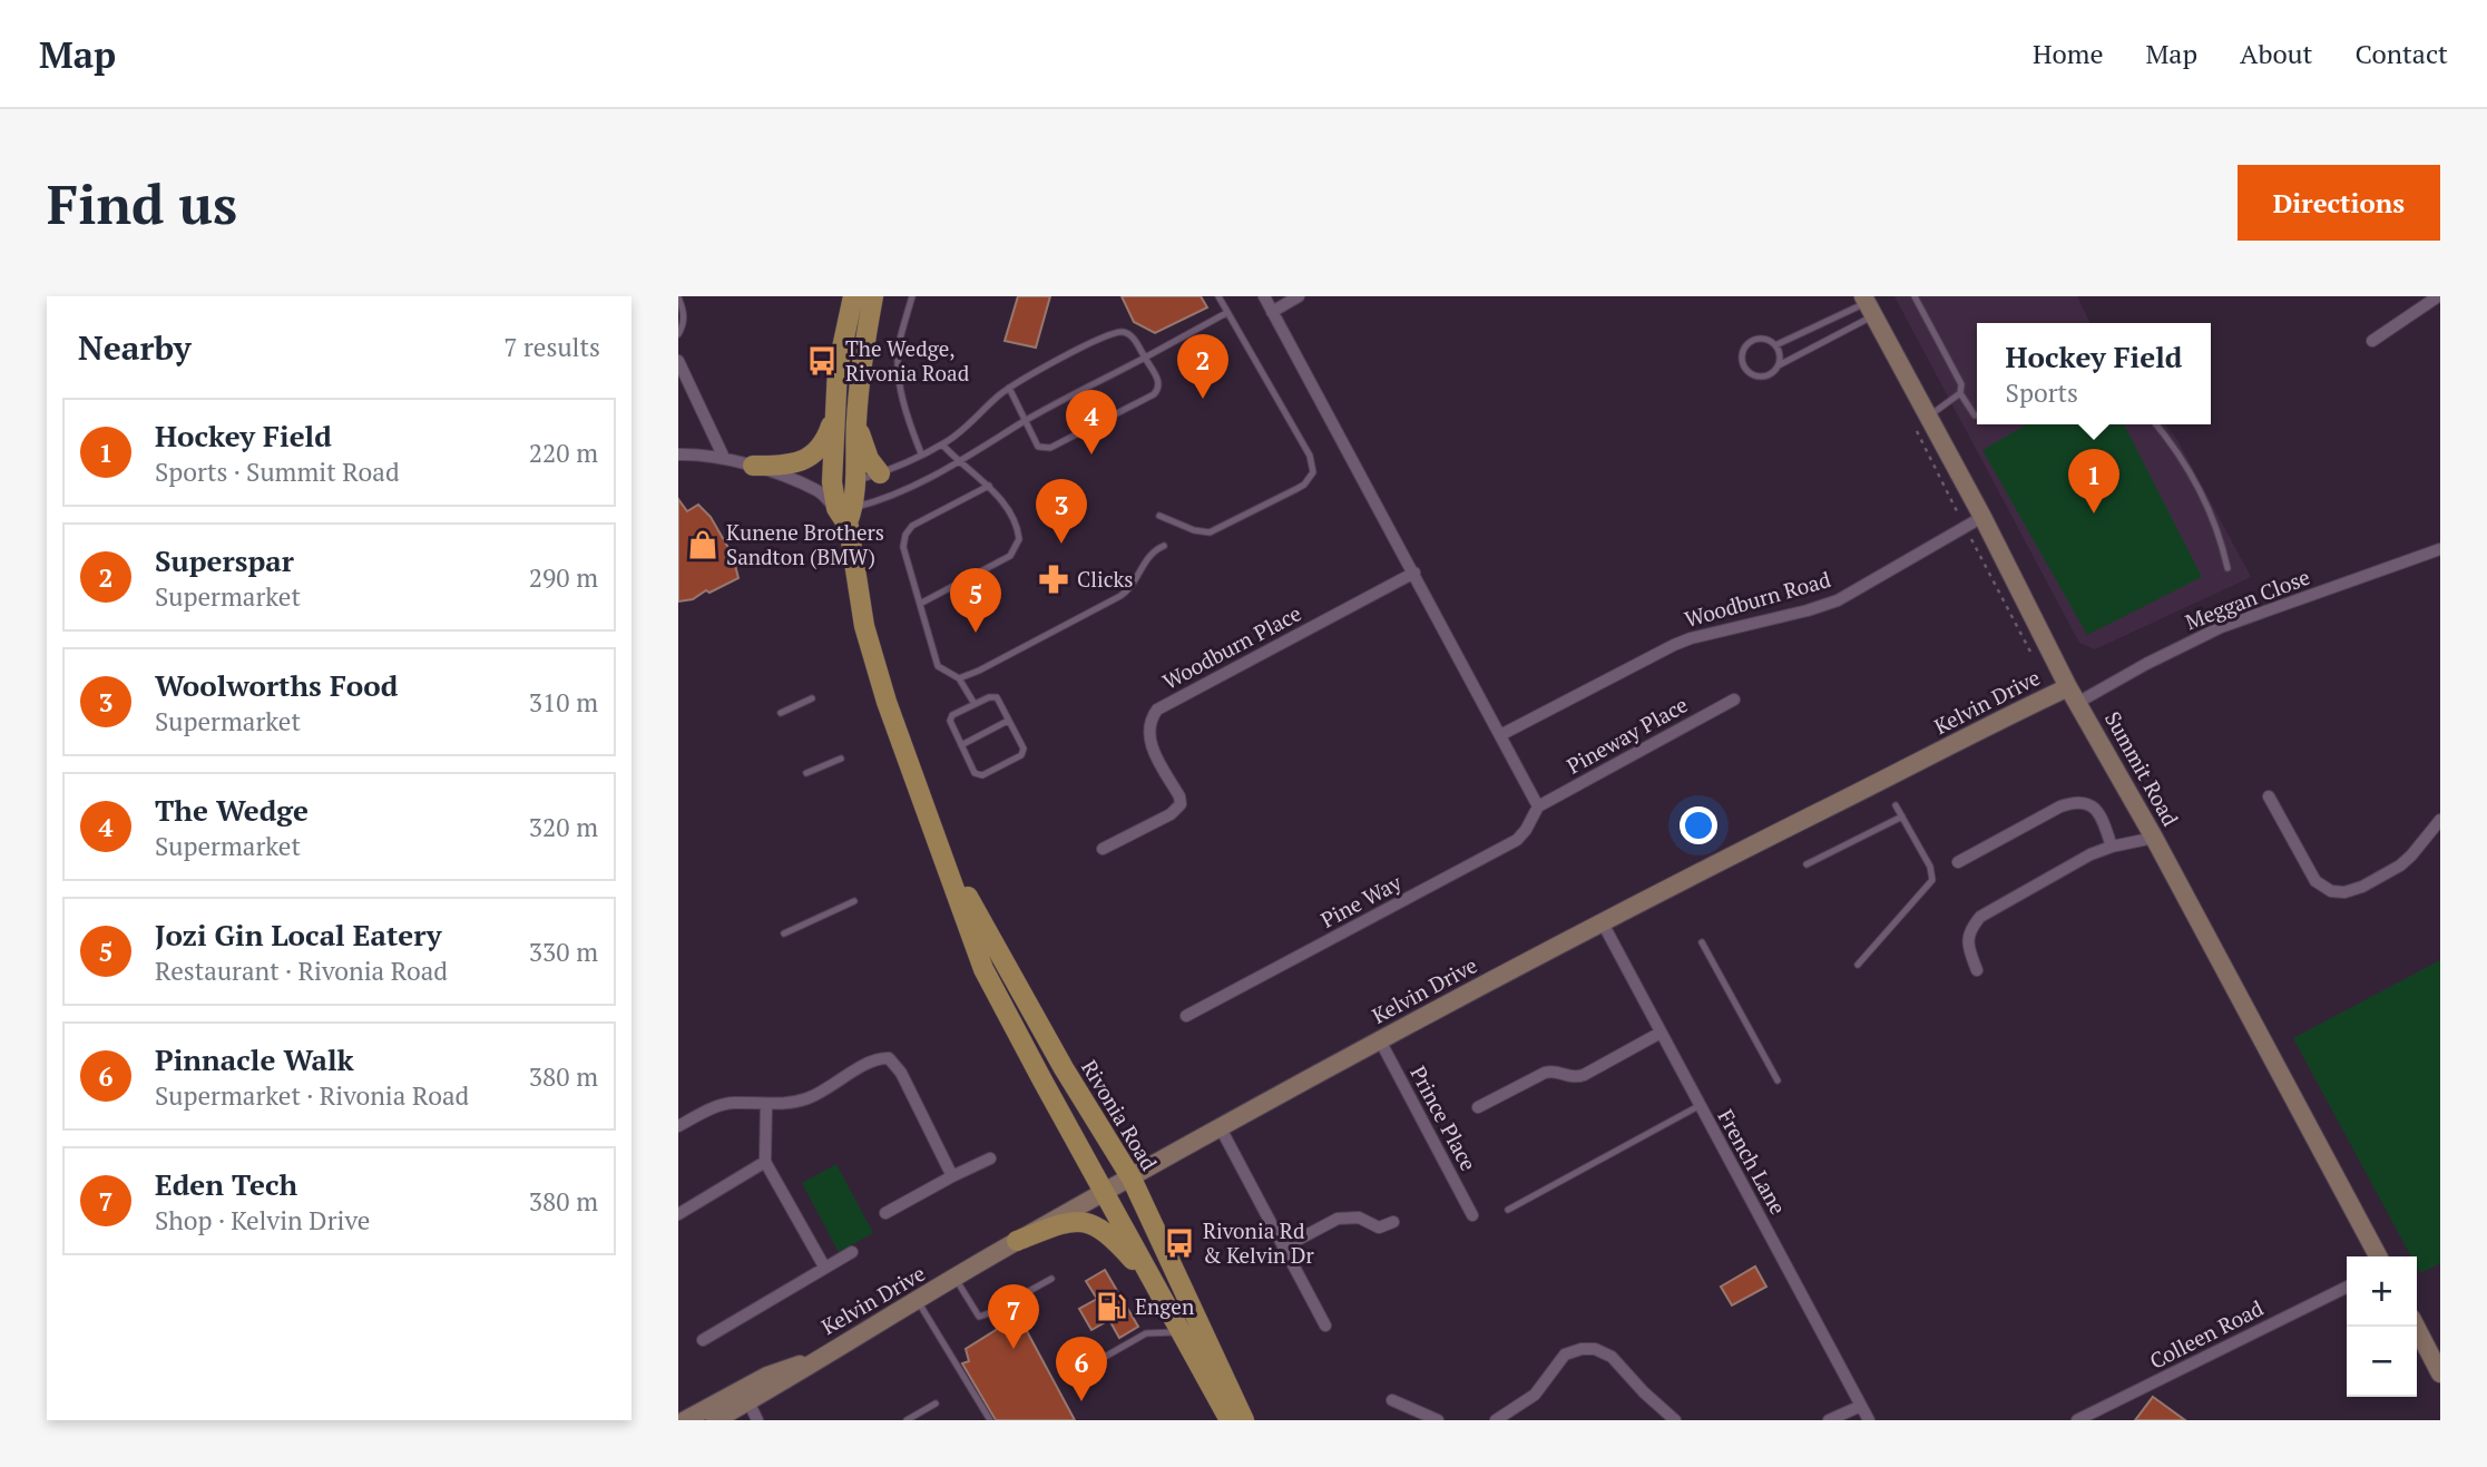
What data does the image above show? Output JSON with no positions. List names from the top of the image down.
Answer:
{
  "streets": {
    "main road": ["Kelvin Drive", "Summit Road", "Rivonia Road"],
    "street": [
      "Woodburn Road",
      "Meggan Close",
      "Woodburn Place",
      "Pineway Place",
      "Pine Way",
      "Prince Place",
      "French Lane",
      "Colleen Road"
    ]
  },
  "crossings": [
    ["Woodburn Road", "Summit Road"],
    ["Meggan Close", "Kelvin Drive"],
    ["Meggan Close", "Summit Road"],
    ["Kelvin Drive", "Summit Road"],
    ["Kelvin Drive", "Rivonia Road"],
    ["Kelvin Drive", "Prince Place"],
    ["Kelvin Drive", "French Lane"],
    ["Pineway Place", "Pine Way"]
  ],
  "places": {
    "bus stop": ["The Wedge, Rivonia Road", "Rivonia Rd & Kelvin Dr"],
    "shop": ["Kunene Brothers Sandton (BMW)"],
    "pharmacy": ["Clicks"],
    "fuel station": ["Engen"]
  },
  "page": {
    "header": "Map",
    "nav": [
      "Home",
      "Map",
      "About",
      "Contact"
    ],
    "buttons": "Directions",
    "title": "Find us",
    "heading": ["Nearby", "7 results"],
    "popup": ["Hockey Field", "Sports"],
    "pins": [
      "2",
      "4",
      "1",
      "3",
      "5",
      "7",
      "6"
    ],
    "list": [
      {
        "mark": "1",
        "name": "Hockey Field",
        "note": "Sports · Summit Road",
        "value": "220 m"
      },
      {
        "mark": "2",
        "name": "Superspar",
        "note": "Supermarket",
        "value": "290 m"
      },
      {
        "mark": "3",
        "name": "Woolworths Food",
        "note": "Supermarket",
        "value": "310 m"
      },
      {
        "mark": "4",
        "name": "The Wedge",
        "note": "Supermarket",
        "value": "320 m"
      },
      {
        "mark": "5",
        "name": "Jozi Gin Local Eatery",
        "note": "Restaurant · Rivonia Road",
        "value": "330 m"
      },
      {
        "mark": "6",
        "name": "Pinnacle Walk",
        "note": "Supermarket · Rivonia Road",
        "value": "380 m"
      },
      {
        "mark": "7",
        "name": "Eden Tech",
        "note": "Shop · Kelvin Drive",
        "value": "380 m"
      }
    ],
    "map_buttons": ["+", "−"]
  }
}
